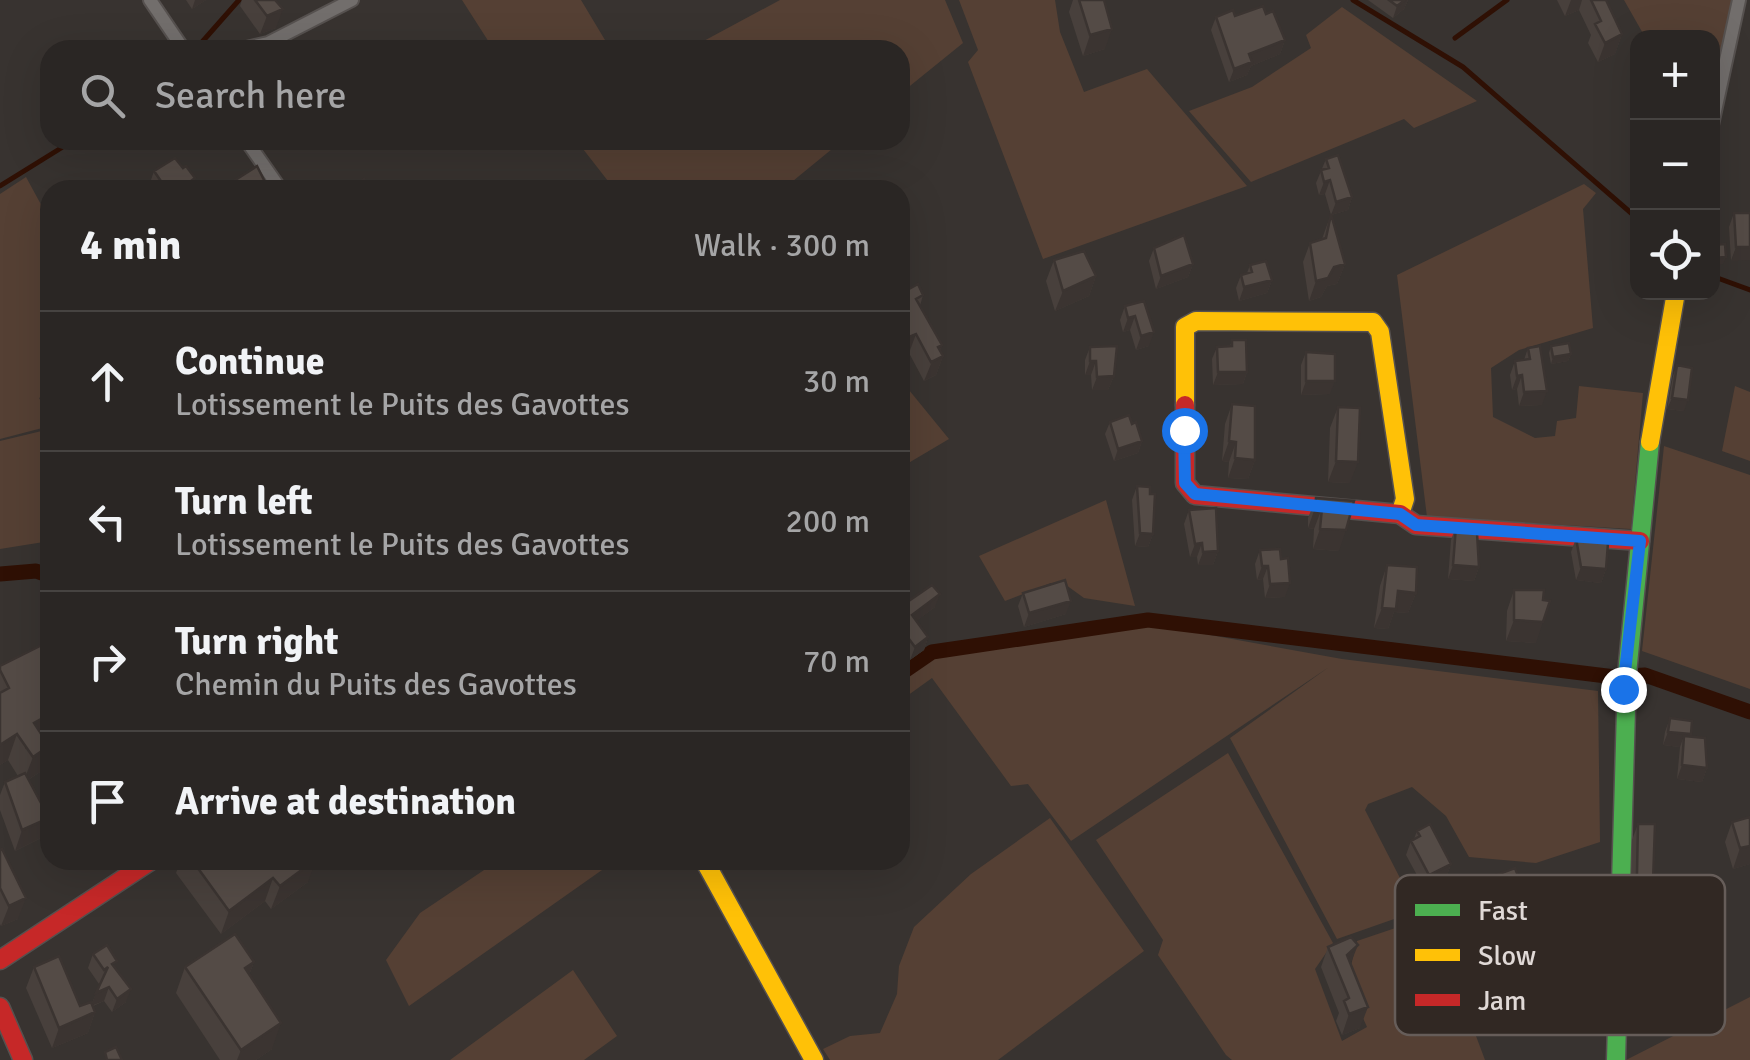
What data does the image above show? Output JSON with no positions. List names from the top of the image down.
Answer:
{
  "legend": ["Fast", "Slow", "Jam"],
  "page": {
    "map_buttons": ["+", "−"],
    "search": "Search here",
    "heading": ["4 min", "Walk · 300 m"],
    "list": [
      ["Continue", "Lotissement le Puits des Gavottes", "30 m"],
      ["Turn left", "Lotissement le Puits des Gavottes", "200 m"],
      ["Turn right", "Chemin du Puits des Gavottes", "70 m"],
      "Arrive at destination"
    ]
  }
}
